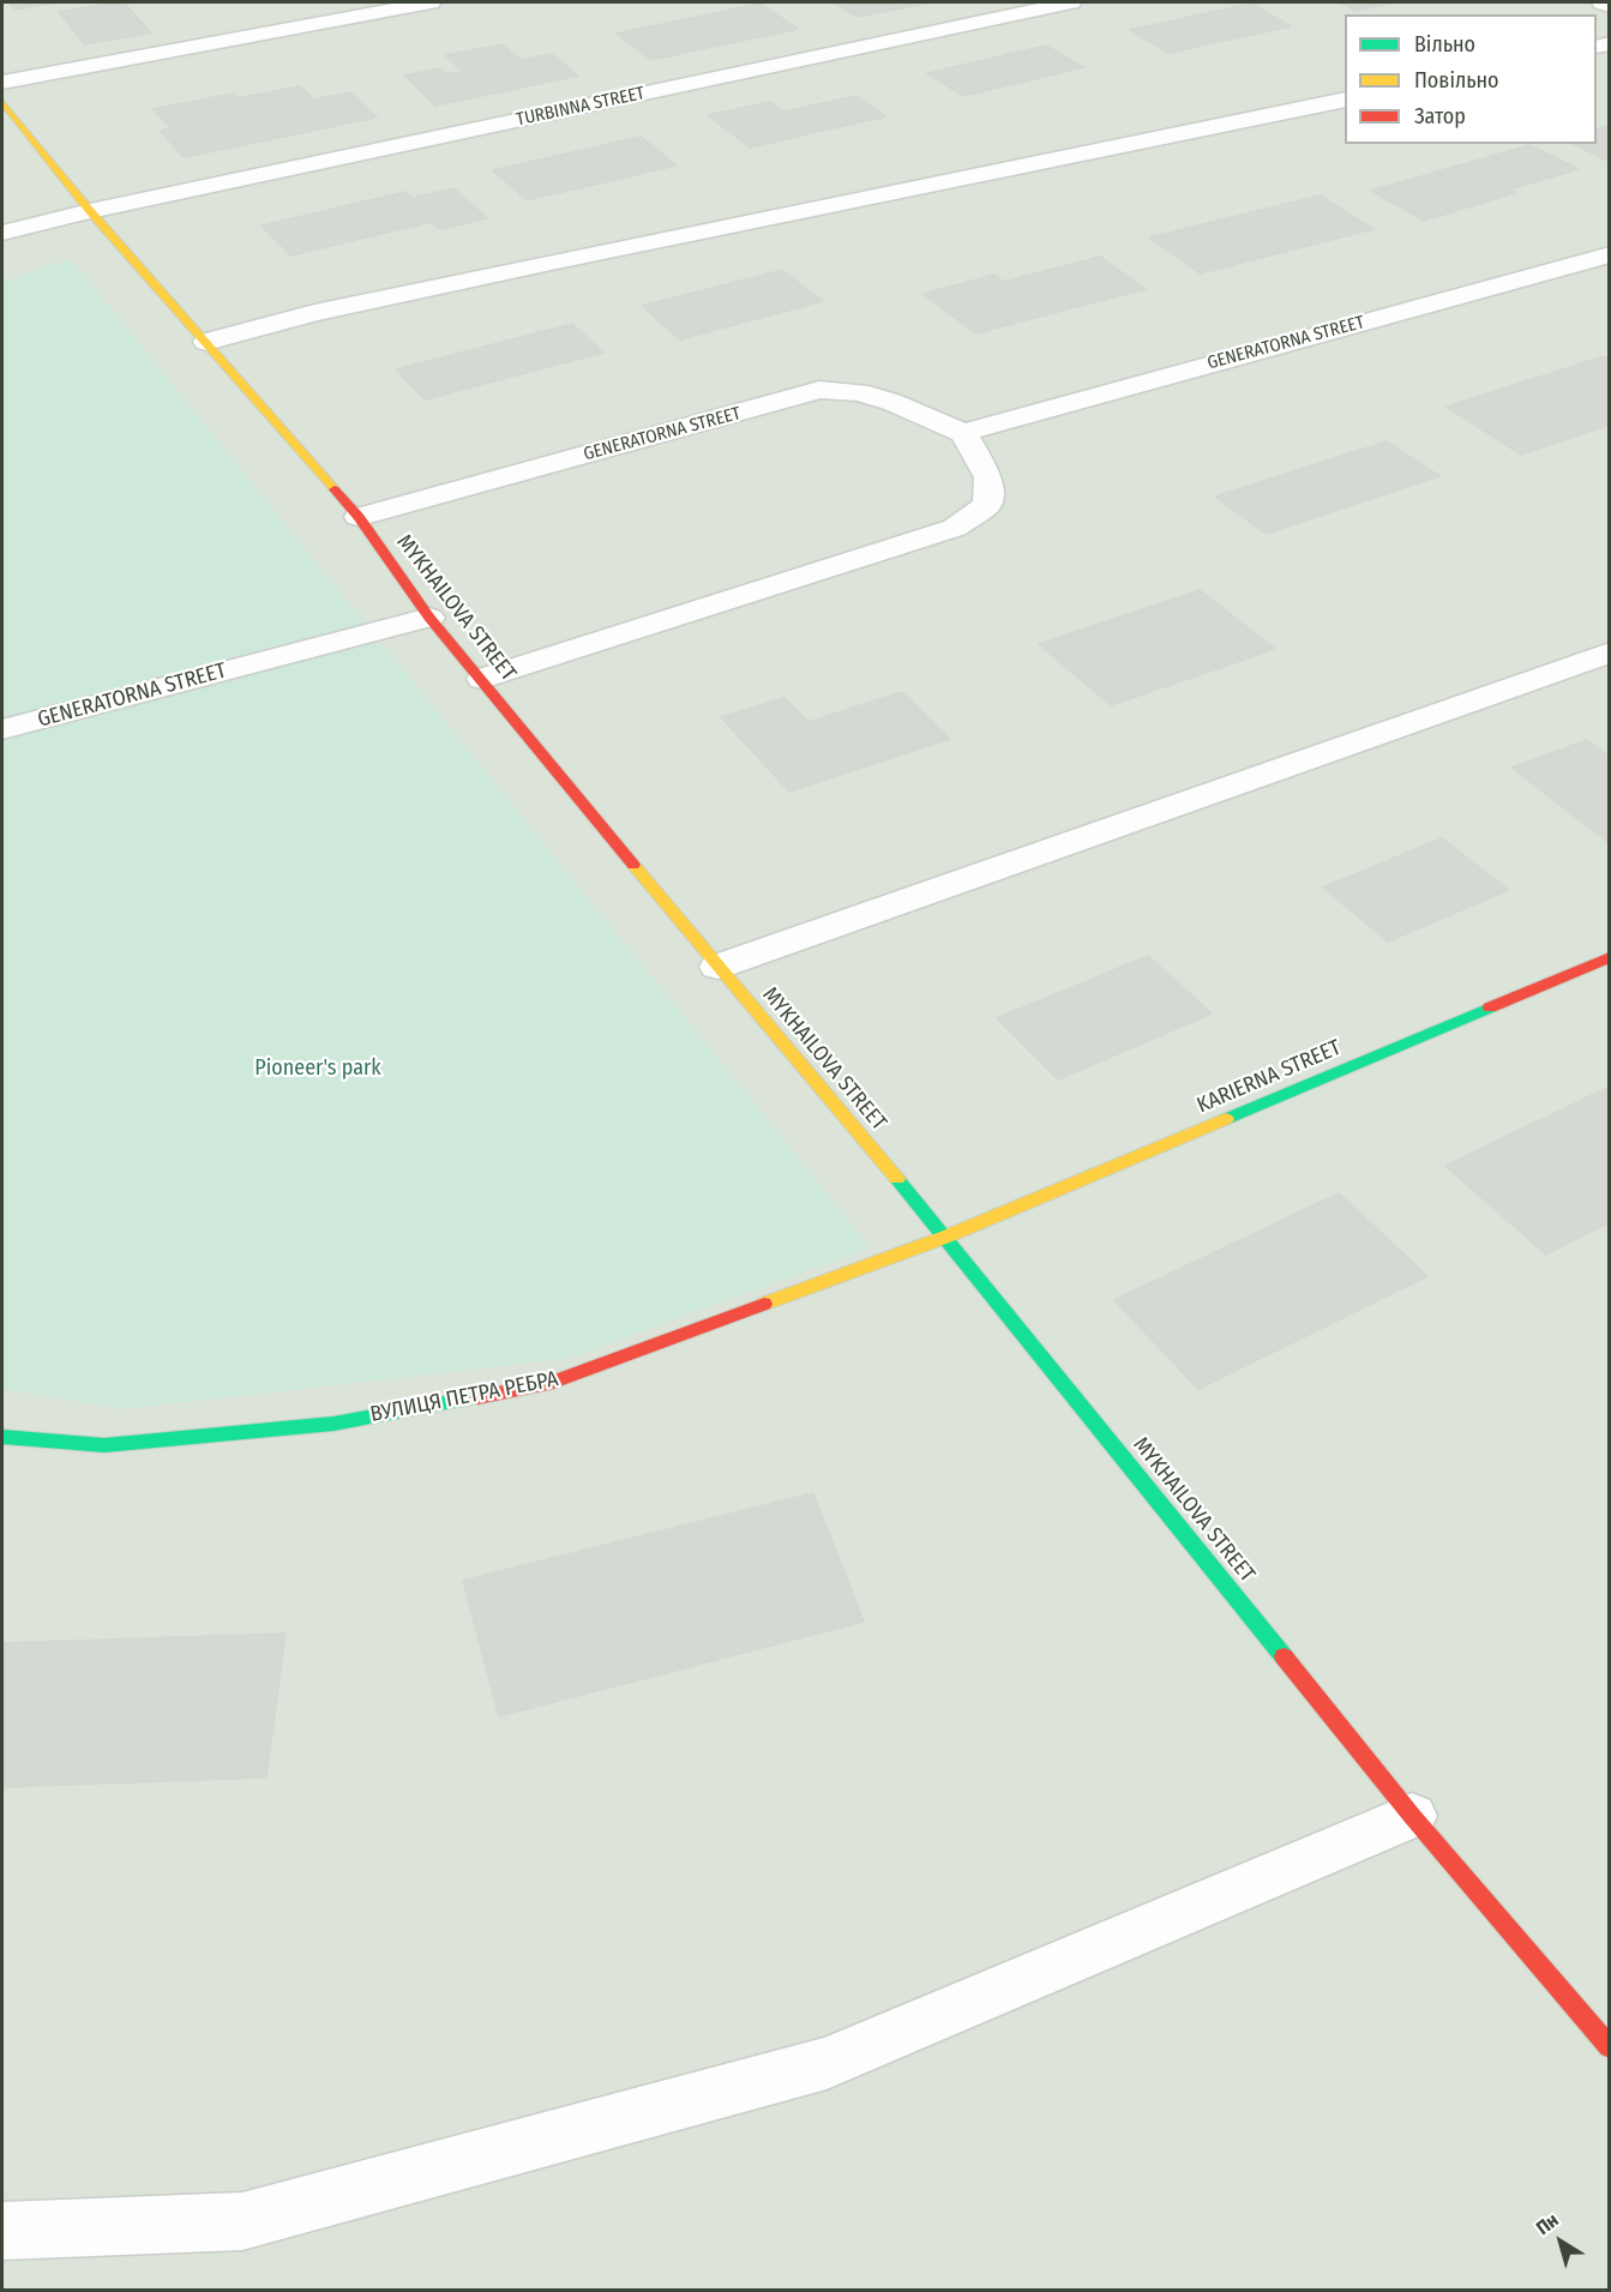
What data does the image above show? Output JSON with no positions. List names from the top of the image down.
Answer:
{
  "streets": {
    "street": [
      "TURBINNA STREET",
      "GENERATORNA STREET",
      "MYKHAILOVA STREET",
      "KARIERNA STREET",
      "ВУЛИЦЯ ПЕТРА РЕБРА"
    ]
  },
  "crossings": [
    ["TURBINNA STREET", "MYKHAILOVA STREET"],
    ["GENERATORNA STREET", "MYKHAILOVA STREET"],
    ["MYKHAILOVA STREET", "KARIERNA STREET"],
    ["MYKHAILOVA STREET", "ВУЛИЦЯ ПЕТРА РЕБРА"],
    ["KARIERNA STREET", "ВУЛИЦЯ ПЕТРА РЕБРА"]
  ],
  "parks": ["Pioneer's park"],
  "legend": ["Вільно", "Повільно", "Затор"],
  "north": "top left"
}
